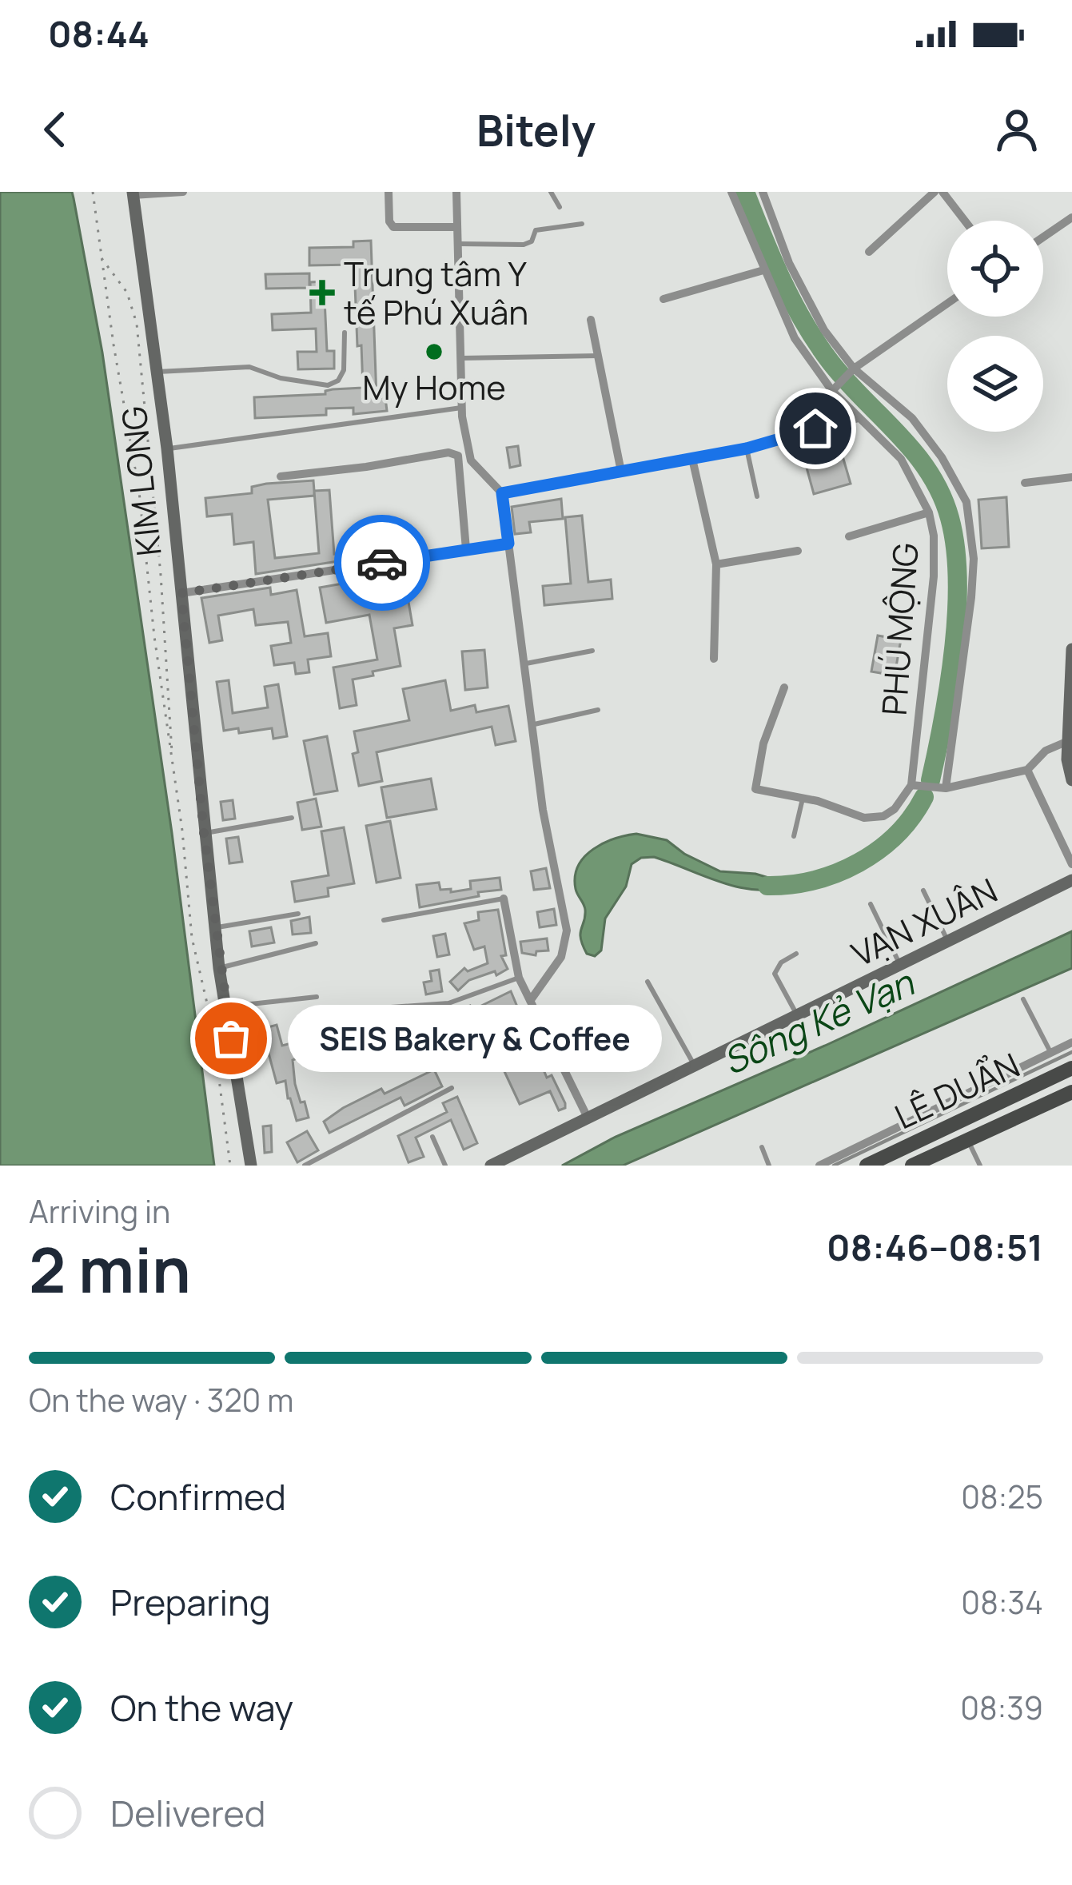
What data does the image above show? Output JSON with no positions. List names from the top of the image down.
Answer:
{
  "streets": {
    "main road": ["KIM LONG", "VẠN XUÂN", "LÊ DUẨN"],
    "street": ["PHÚ MỘNG"]
  },
  "water": ["Sông Kẻ Vạn"],
  "places": {
    "health": ["Trung tâm Y tế Phú Xuân"],
    "other": ["My Home", "SEIS Bakery & Coffee"]
  },
  "page": {
    "status": "08:44",
    "header": "Bitely",
    "bubble": "SEIS Bakery & Coffee",
    "heading": ["2 min", "Arriving in", "08:46–08:51"],
    "bar": "On the way · 320 m",
    "list": [
      ["Confirmed", "08:25"],
      ["Preparing", "08:34"],
      ["On the way", "08:39"],
      "Delivered"
    ]
  }
}
